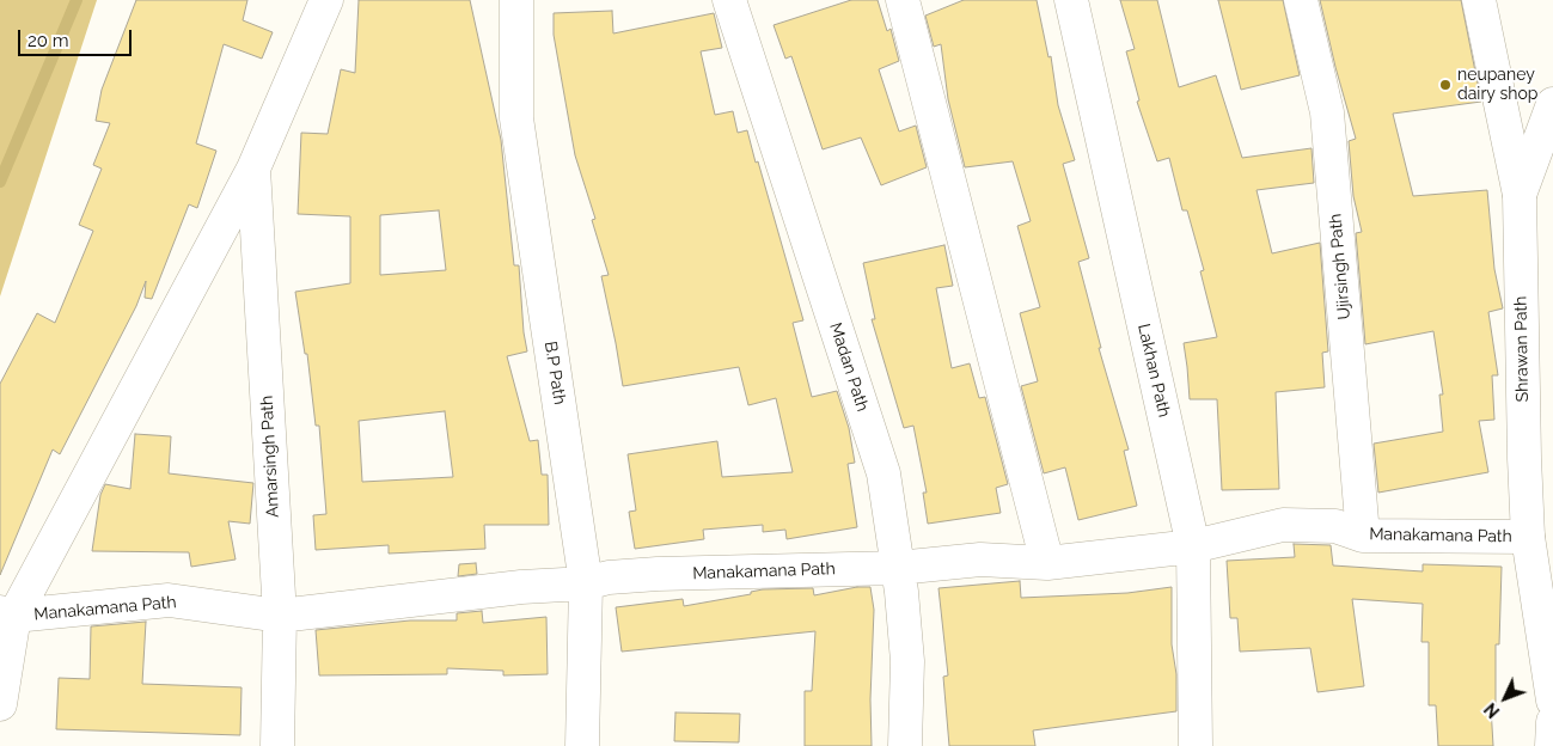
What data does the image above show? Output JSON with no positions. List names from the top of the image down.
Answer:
{
  "streets": {
    "street": [
      "Ujirsingh Path",
      "Shrawan Path",
      "Madan Path",
      "Lakhan Path",
      "B.P Path",
      "Amarsingh Path",
      "Manakamana Path"
    ]
  },
  "crossings": [
    ["Ujirsingh Path", "Manakamana Path"],
    ["Shrawan Path", "Manakamana Path"],
    ["Madan Path", "Manakamana Path"],
    ["Lakhan Path", "Manakamana Path"],
    ["B.P Path", "Manakamana Path"],
    ["Amarsingh Path", "Manakamana Path"]
  ],
  "places": ["neupaney dairy shop"],
  "scale_bar": "20 m",
  "north": "bottom left"
}
